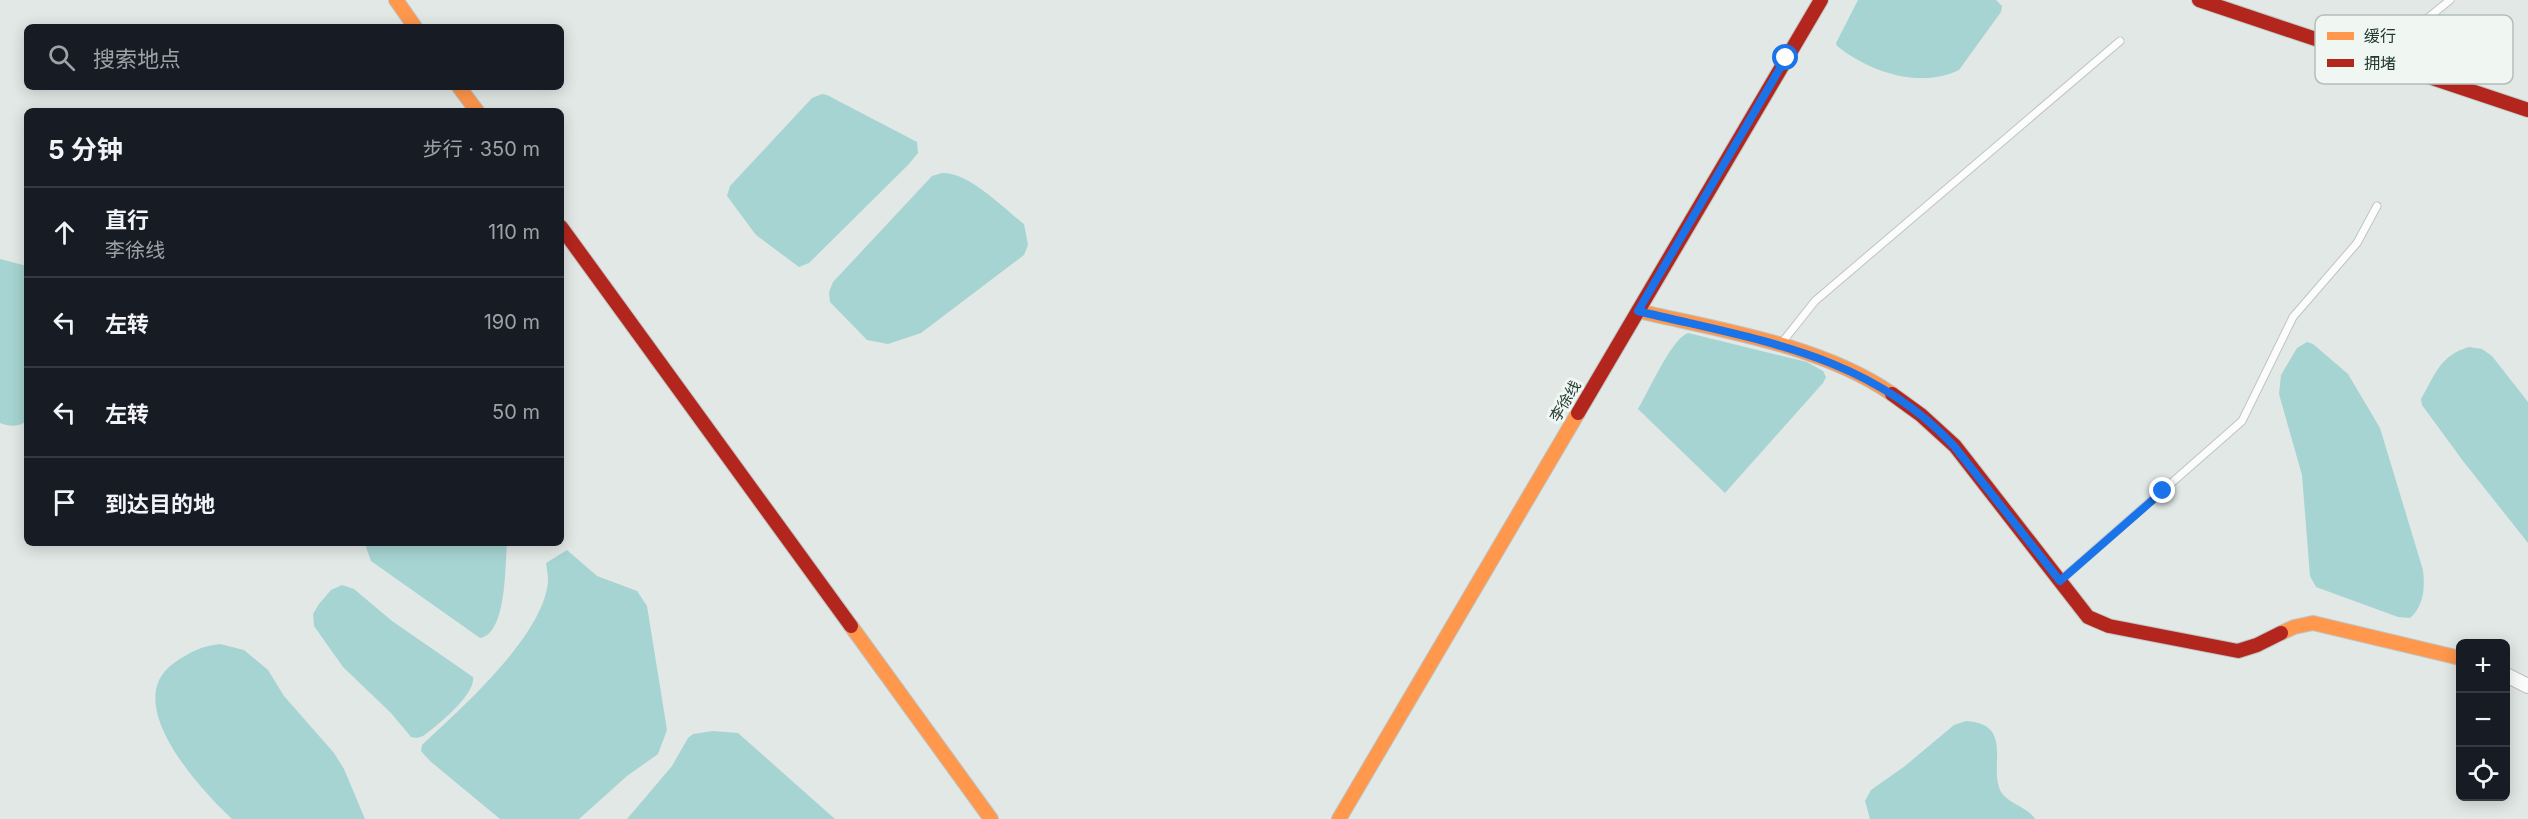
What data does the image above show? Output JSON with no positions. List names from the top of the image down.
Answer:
{
  "streets": {
    "main road": ["李徐线"]
  },
  "legend": ["缓行", "拥堵"],
  "page": {
    "search": "搜索地点",
    "heading": ["5 分钟", "步行 · 350 m"],
    "list": [
      ["直行", "李徐线", "110 m"],
      ["左转", "190 m"],
      ["左转", "50 m"],
      "到达目的地"
    ],
    "map_buttons": ["+", "−"]
  }
}
